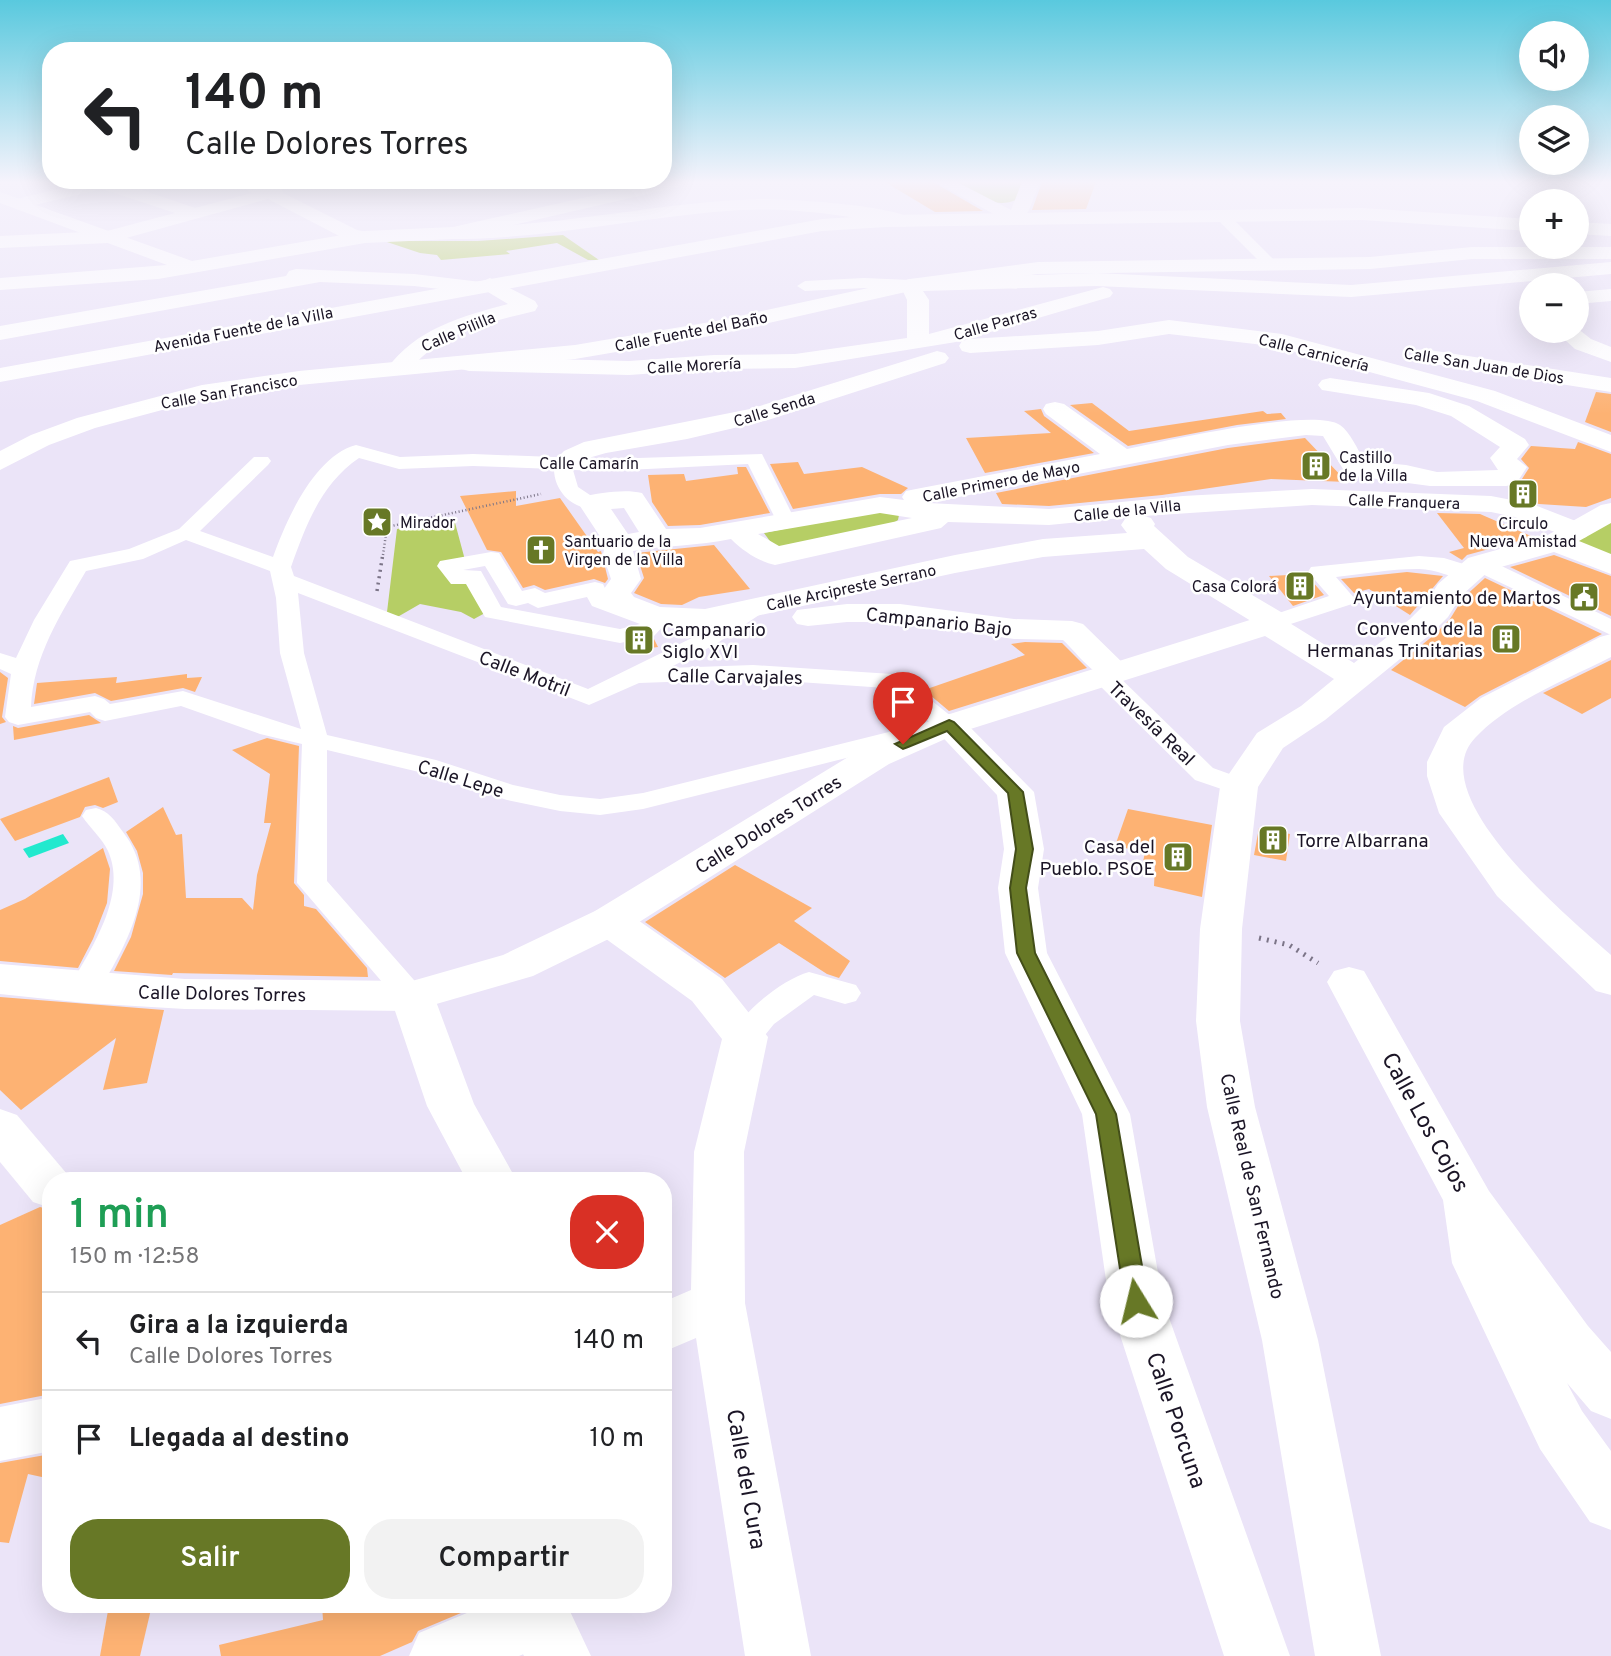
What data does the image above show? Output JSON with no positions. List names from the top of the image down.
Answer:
{
  "streets": {
    "street": [
      "Calle Parras",
      "Avenida Fuente de la Villa",
      "Calle Pililla",
      "Calle Fuente del Baño",
      "Calle Carnicería",
      "Calle Morería",
      "Calle San Juan de Dios",
      "Calle San Francisco",
      "Calle Senda",
      "Calle Camarín",
      "Calle Primero de Mayo",
      "Calle Franquera",
      "Calle de la Villa",
      "Calle Arcipreste Serrano",
      "Campanario Bajo",
      "Calle Motril",
      "Calle Carvajales",
      "Travesía Real",
      "Calle Lepe",
      "Calle Dolores Torres",
      "Calle Los Cojos",
      "Calle Real de San Fernando",
      "Calle Porcuna",
      "Calle del Cura"
    ]
  },
  "crossings": [
    ["Calle Parras", "Calle Carnicería"],
    ["Calle Parras", "Calle Morería"],
    ["Calle Parras", "Calle Senda"],
    ["Avenida Fuente de la Villa", "Calle Pililla"],
    ["Calle Pililla", "Calle San Francisco"],
    ["Calle Fuente del Baño", "Calle Morería"],
    ["Calle Fuente del Baño", "Calle San Francisco"],
    ["Calle Carnicería", "Calle San Juan de Dios"],
    ["Calle Carnicería", "Calle Senda"],
    ["Calle Morería", "Calle San Francisco"],
    ["Calle Senda", "Calle Camarín"],
    ["Calle Camarín", "Calle de la Villa"],
    ["Calle Camarín", "Calle Motril"],
    ["Calle Primero de Mayo", "Calle de la Villa"],
    ["Calle Franquera", "Calle de la Villa"],
    ["Calle de la Villa", "Calle Arcipreste Serrano"],
    ["Calle Arcipreste Serrano", "Calle Motril"],
    ["Campanario Bajo", "Calle Motril"],
    ["Campanario Bajo", "Travesía Real"],
    ["Campanario Bajo", "Calle Dolores Torres"],
    ["Calle Motril", "Calle Carvajales"],
    ["Calle Carvajales", "Calle Lepe"],
    ["Calle Carvajales", "Calle Dolores Torres"],
    ["Calle Carvajales", "Calle Porcuna"],
    ["Travesía Real", "Calle Dolores Torres"],
    ["Travesía Real", "Calle Real de San Fernando"],
    ["Calle Lepe", "Calle Dolores Torres"],
    ["Calle Lepe", "Calle Porcuna"],
    ["Calle Dolores Torres", "Calle Real de San Fernando"],
    ["Calle Dolores Torres", "Calle Porcuna"]
  ],
  "places": {
    "building": [
      "Castillo de la Villa",
      "Circulo Nueva Amistad",
      "Casa Colorá",
      "Convento de la Hermanas Trinitarias",
      "Campanario Siglo XVI",
      "Torre Albarrana",
      "Casa del Pueblo. PSOE"
    ],
    "place": ["Mirador"],
    "church": ["Santuario de la Virgen de la Villa"],
    "public building": ["Ayuntamiento de Martos"]
  },
  "page": {
    "map_buttons": ["+", "−"],
    "turn": ["140 m", "Calle Dolores Torres"],
    "heading": ["1 min", "150 m · 12:58"],
    "list": [
      {
        "name": "Gira a la izquierda",
        "note": "Calle Dolores Torres",
        "value": "140 m"
      },
      {
        "name": "Llegada al destino",
        "value": "10 m"
      }
    ],
    "buttons": ["Salir", "Compartir"]
  }
}
